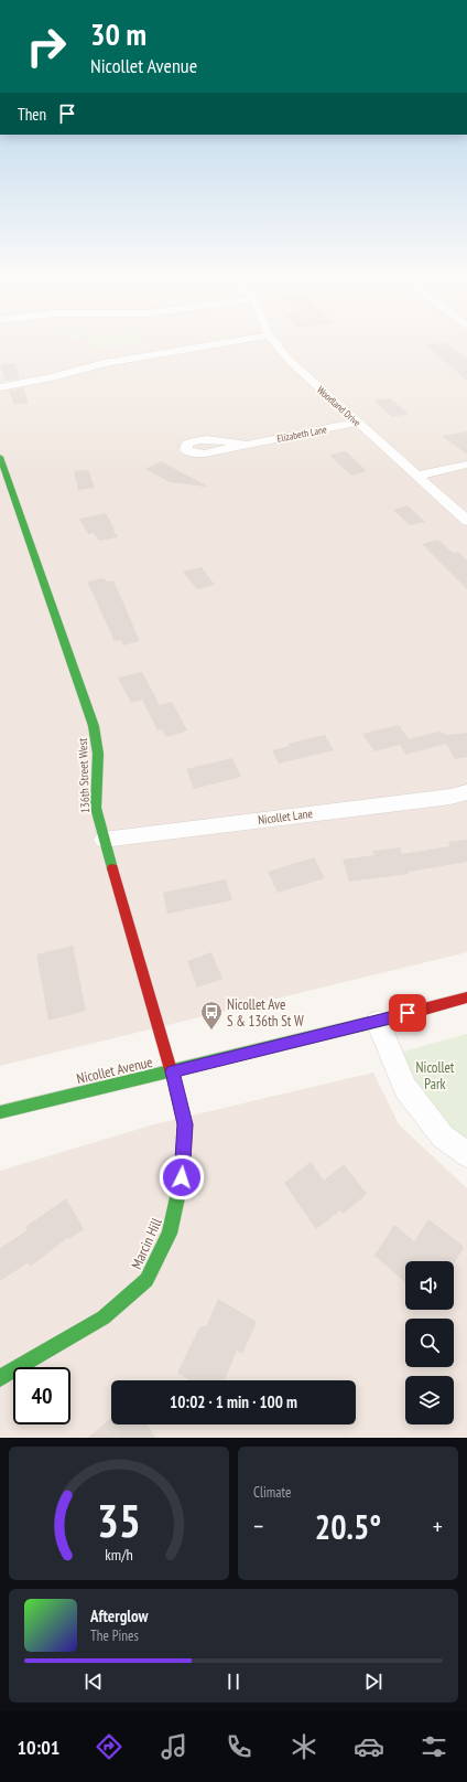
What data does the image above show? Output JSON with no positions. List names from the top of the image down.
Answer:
{
  "streets": {
    "street": [
      "Woodland Drive",
      "Elizabeth Lane",
      "136th Street West",
      "Nicollet Lane",
      "Nicollet Avenue",
      "Marcin Hill"
    ]
  },
  "crossings": [
    ["Woodland Drive", "Elizabeth Lane"],
    ["136th Street West", "Nicollet Lane"],
    ["136th Street West", "Nicollet Avenue"],
    ["136th Street West", "Marcin Hill"],
    ["Nicollet Avenue", "Marcin Hill"]
  ],
  "parks": ["Nicollet Park"],
  "places": {
    "bus stop": ["Nicollet Ave S & 136th St W"]
  },
  "page": {
    "turn": ["30 m", "Nicollet Avenue"],
    "then": "Then",
    "limit": "40",
    "trip": "10:02 · 1 min · 100 m",
    "tile": "Climate",
    "heat": ["−", "20.5°", "+"],
    "song": ["Afterglow", "The Pines"],
    "tabs": "10:01",
    "gauge": ["35", "km/h"]
  }
}
